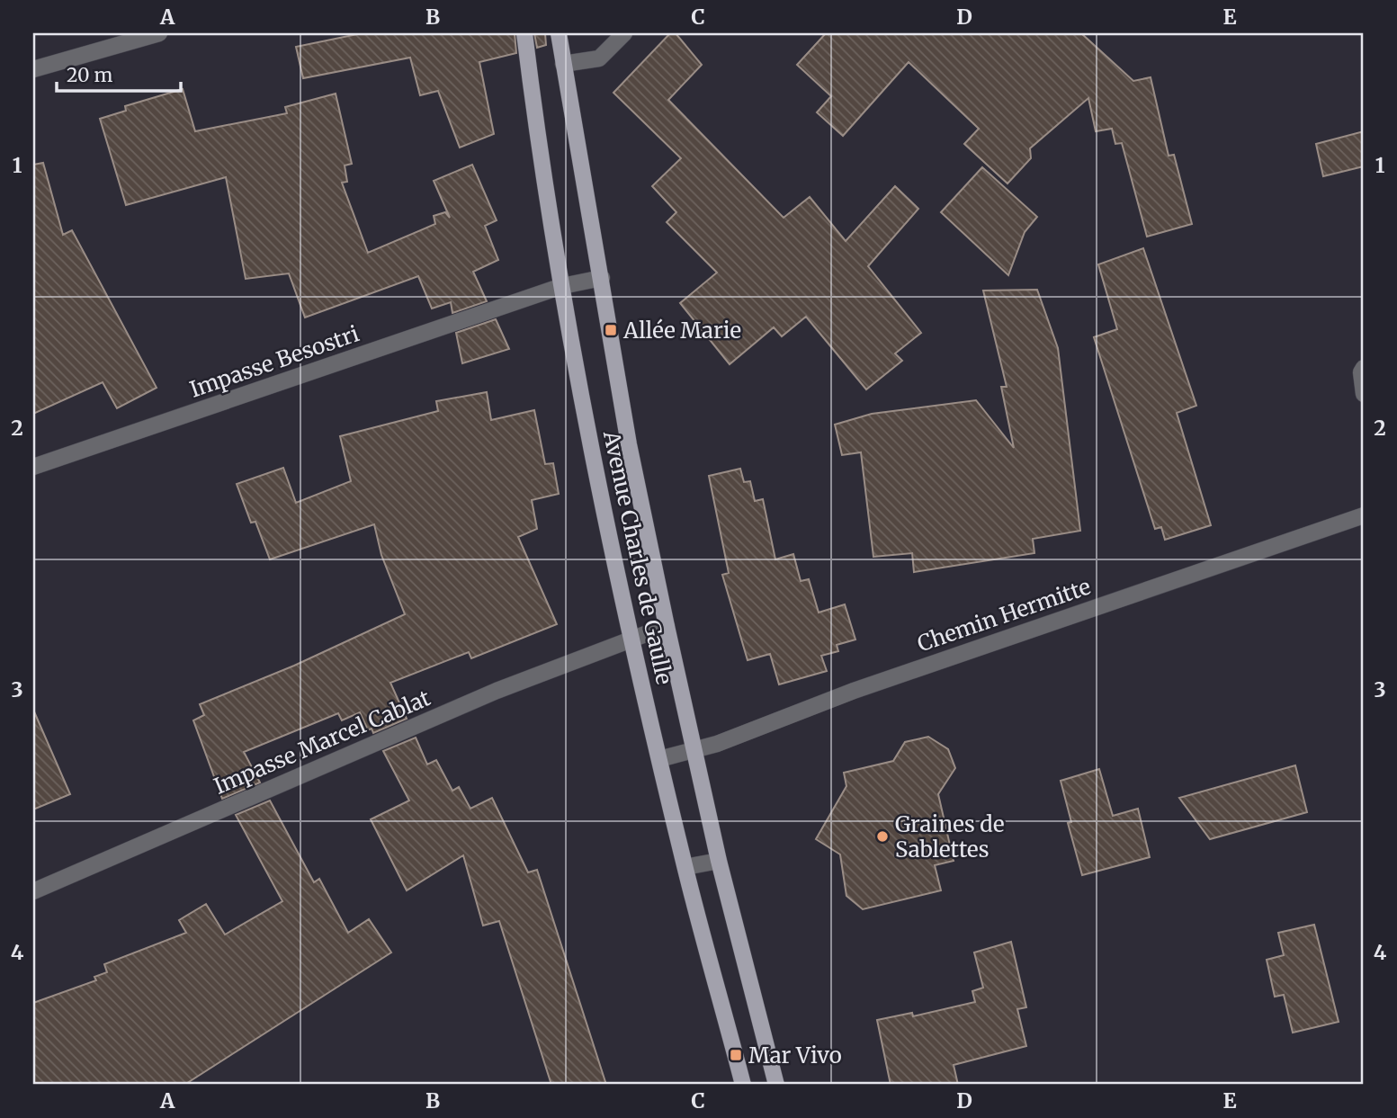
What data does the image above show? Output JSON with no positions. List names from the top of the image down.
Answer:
{
  "streets": {
    "main road": ["Avenue Charles de Gaulle"],
    "street": ["Impasse Besostri", "Chemin Hermitte", "Impasse Marcel Cablat"]
  },
  "crossings": [
    ["Impasse Besostri", "Avenue Charles de Gaulle"],
    ["Avenue Charles de Gaulle", "Chemin Hermitte"],
    ["Avenue Charles de Gaulle", "Impasse Marcel Cablat"]
  ],
  "places": {
    "transit": ["Allée Marie", "Mar Vivo"],
    "other": ["Graines de Sablettes"]
  },
  "scale_bar": "20 m",
  "grid": {
    "columns": [
      "A",
      "B",
      "C",
      "D",
      "E"
    ],
    "rows": [
      "1",
      "2",
      "3",
      "4"
    ]
  }
}
